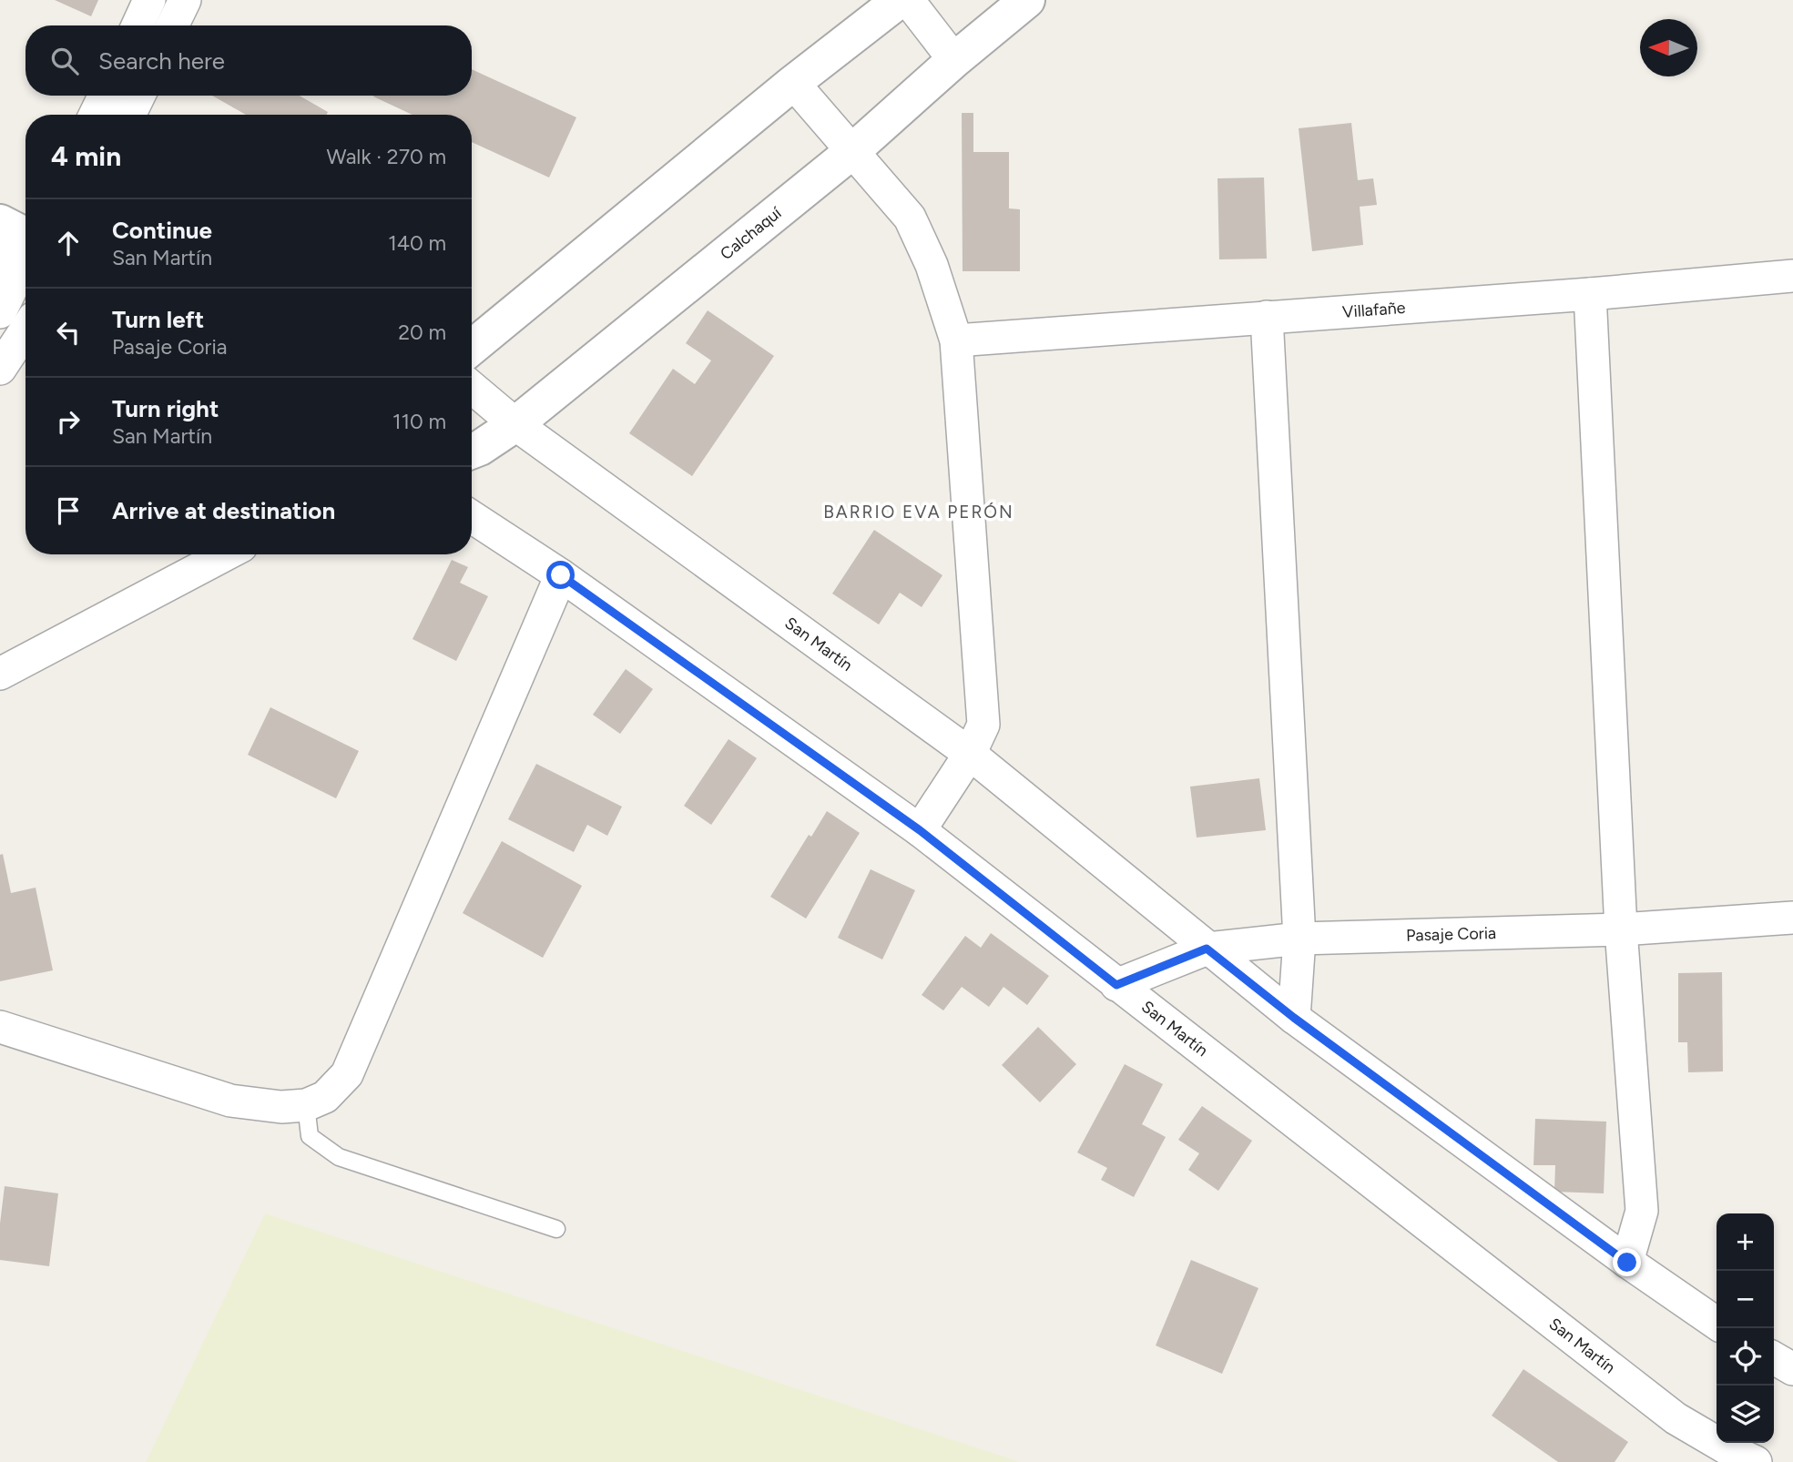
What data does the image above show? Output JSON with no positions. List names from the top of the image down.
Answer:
{
  "streets": {
    "street": [
      "Calchaquí",
      "Villafañe",
      "San Martín",
      "Pasaje Coria"
    ]
  },
  "crossings": [
    ["Calchaquí", "San Martín"],
    ["San Martín", "Pasaje Coria"]
  ],
  "districts": ["BARRIO EVA PERÓN"],
  "north": "left",
  "page": {
    "search": "Search here",
    "heading": ["4 min", "Walk · 270 m"],
    "list": [
      ["Continue", "San Martín", "140 m"],
      ["Turn left", "Pasaje Coria", "20 m"],
      ["Turn right", "San Martín", "110 m"],
      "Arrive at destination"
    ],
    "map_buttons": ["+", "−"]
  }
}
